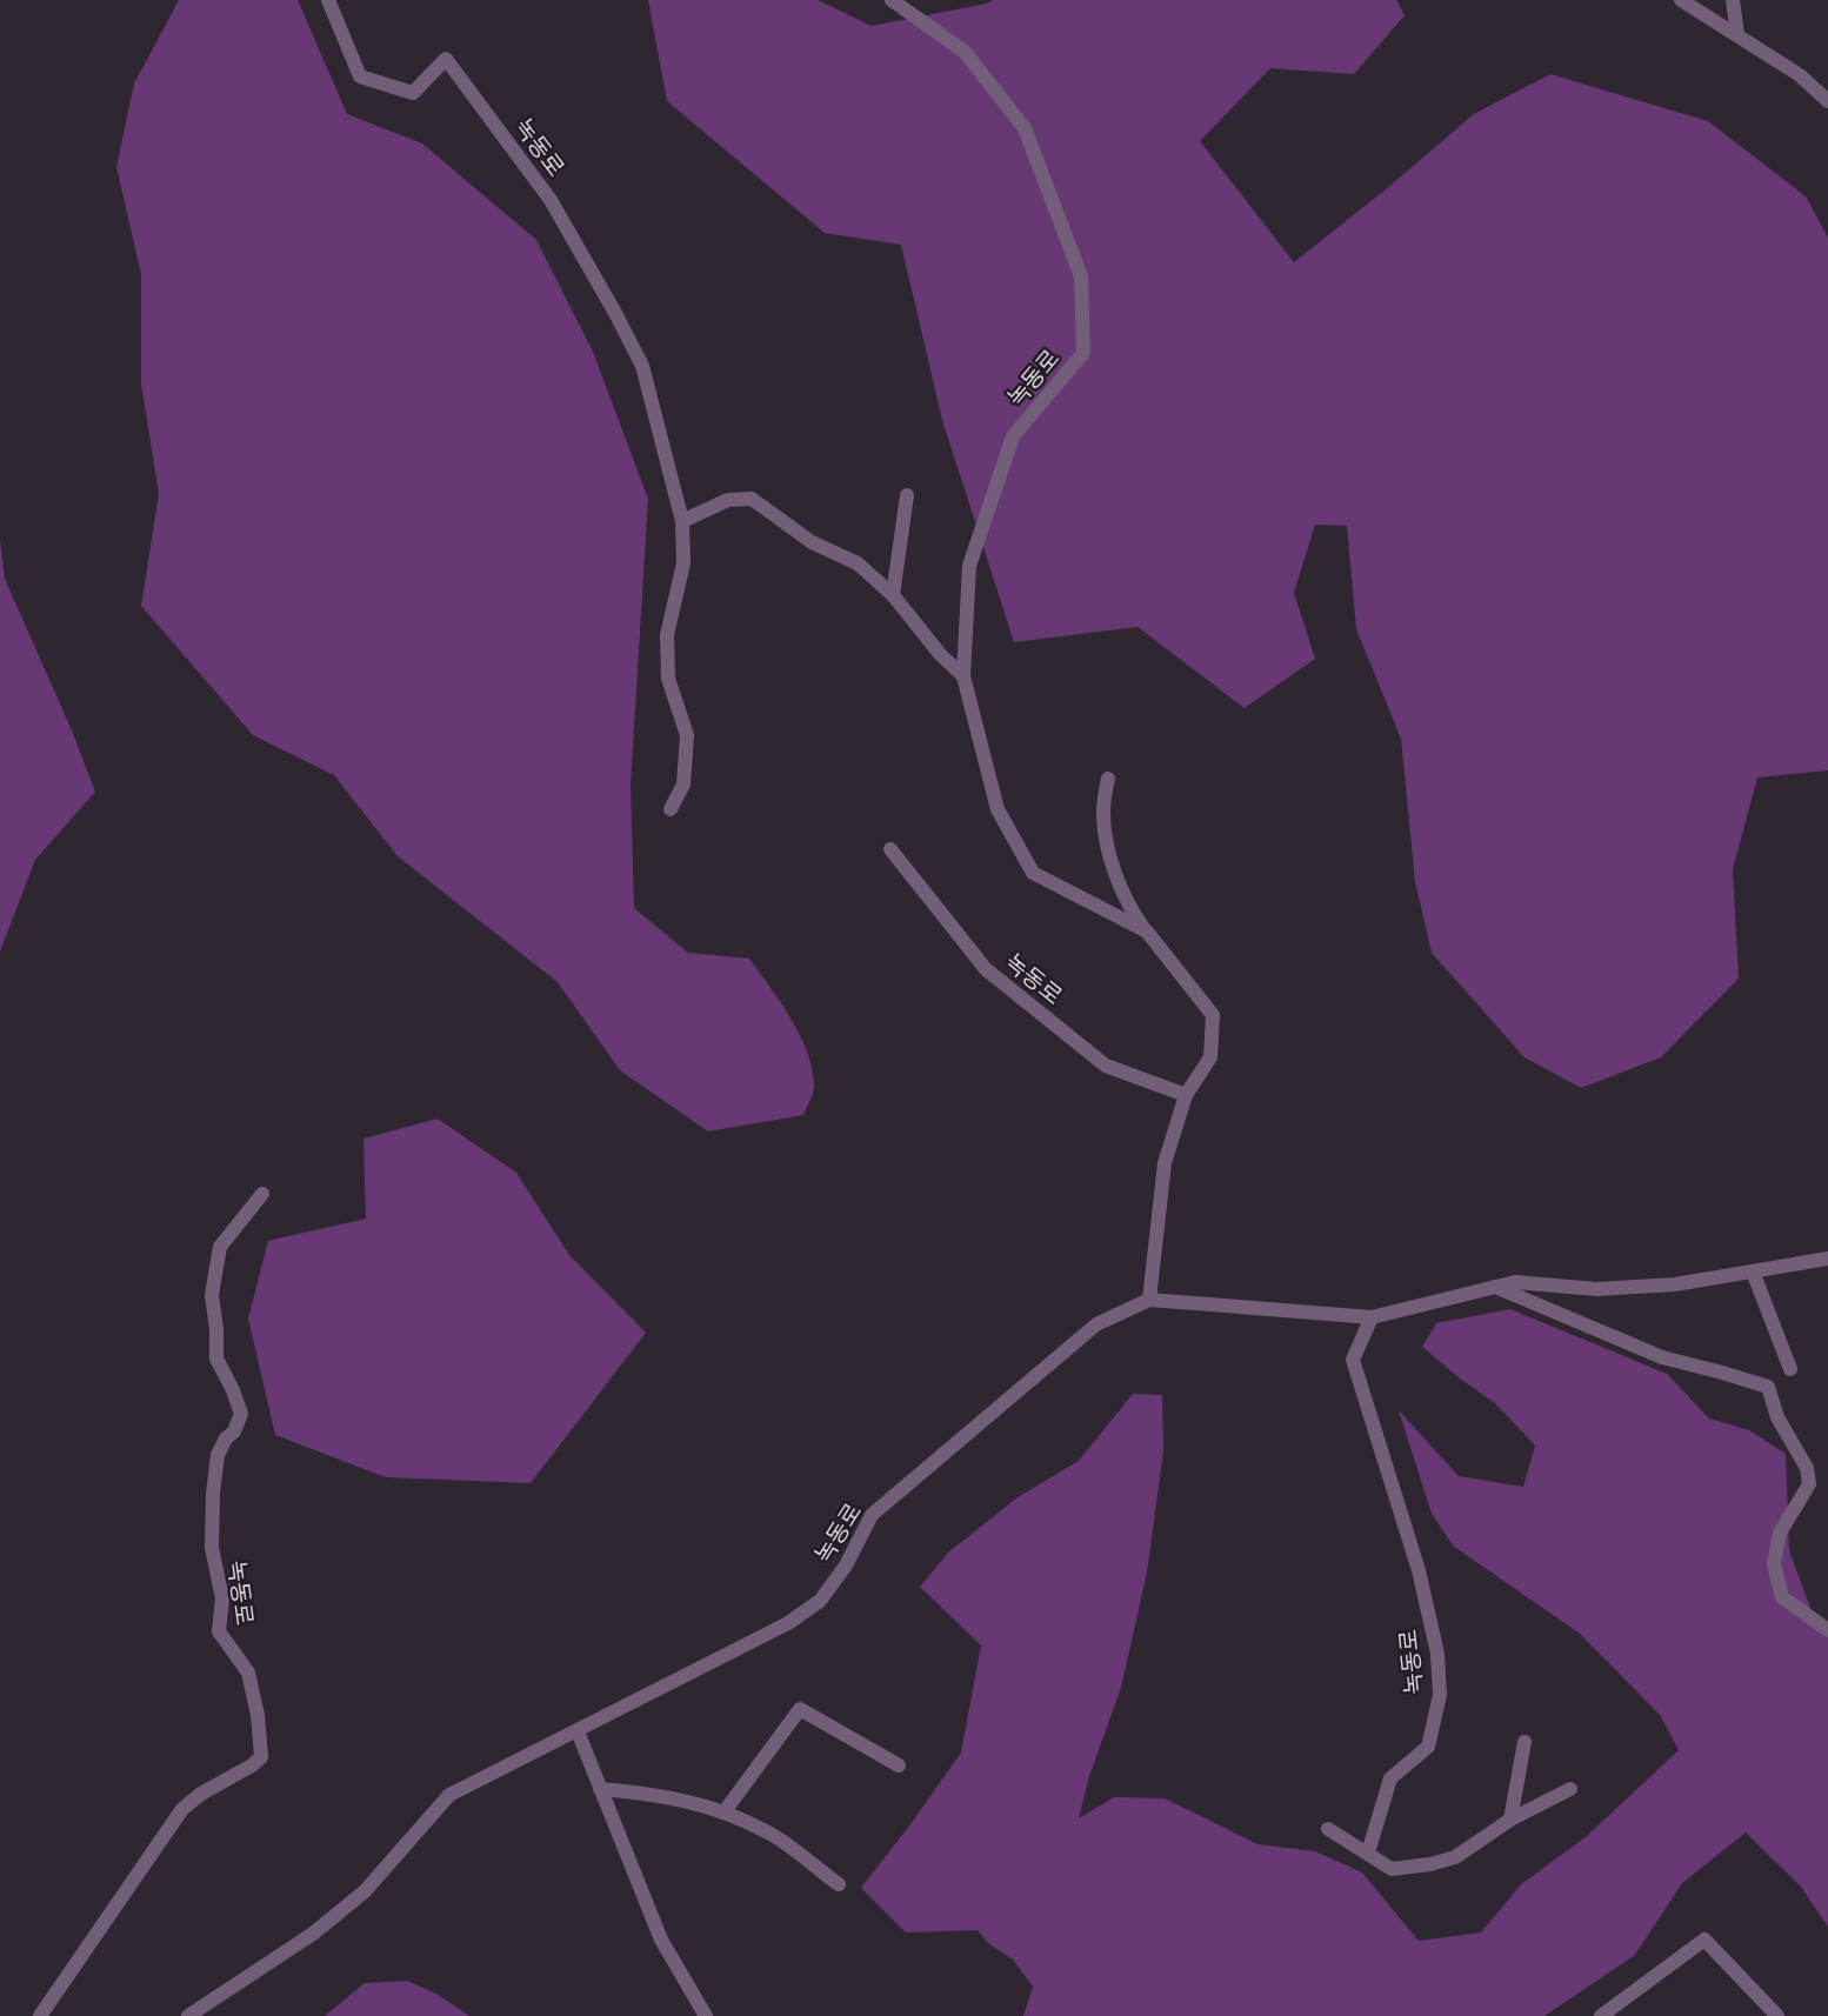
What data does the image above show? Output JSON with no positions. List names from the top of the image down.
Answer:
{
  "streets": {
    "street": ["녹동로"]
  }
}
